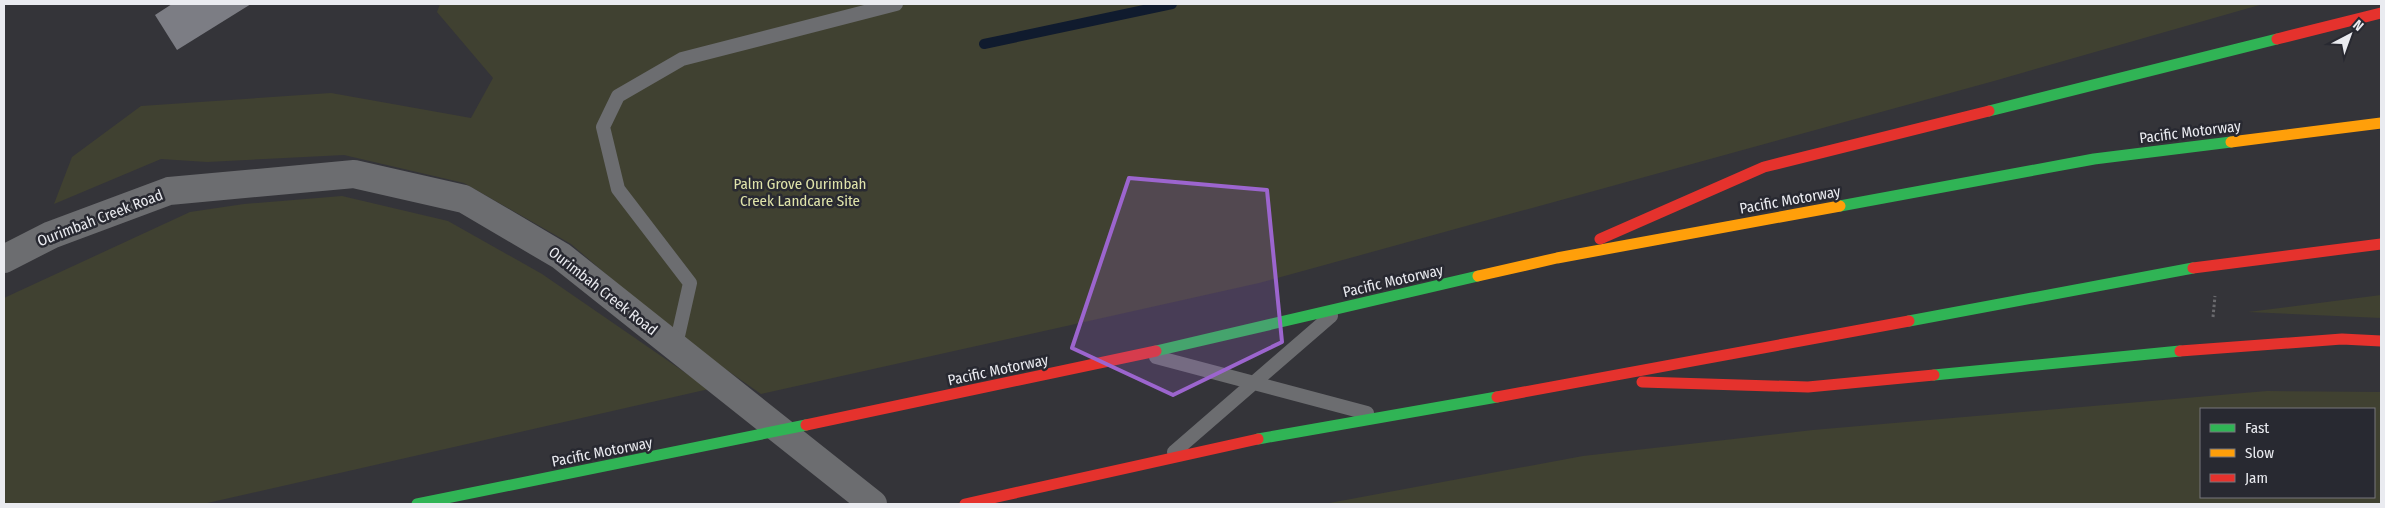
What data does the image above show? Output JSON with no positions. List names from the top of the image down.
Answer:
{
  "streets": {
    "highway": ["Pacific Motorway"],
    "street": ["Ourimbah Creek Road"]
  },
  "parks": ["Palm Grove Ourimbah Creek Landcare Site"],
  "legend": ["Fast", "Slow", "Jam"],
  "north": "top right"
}
